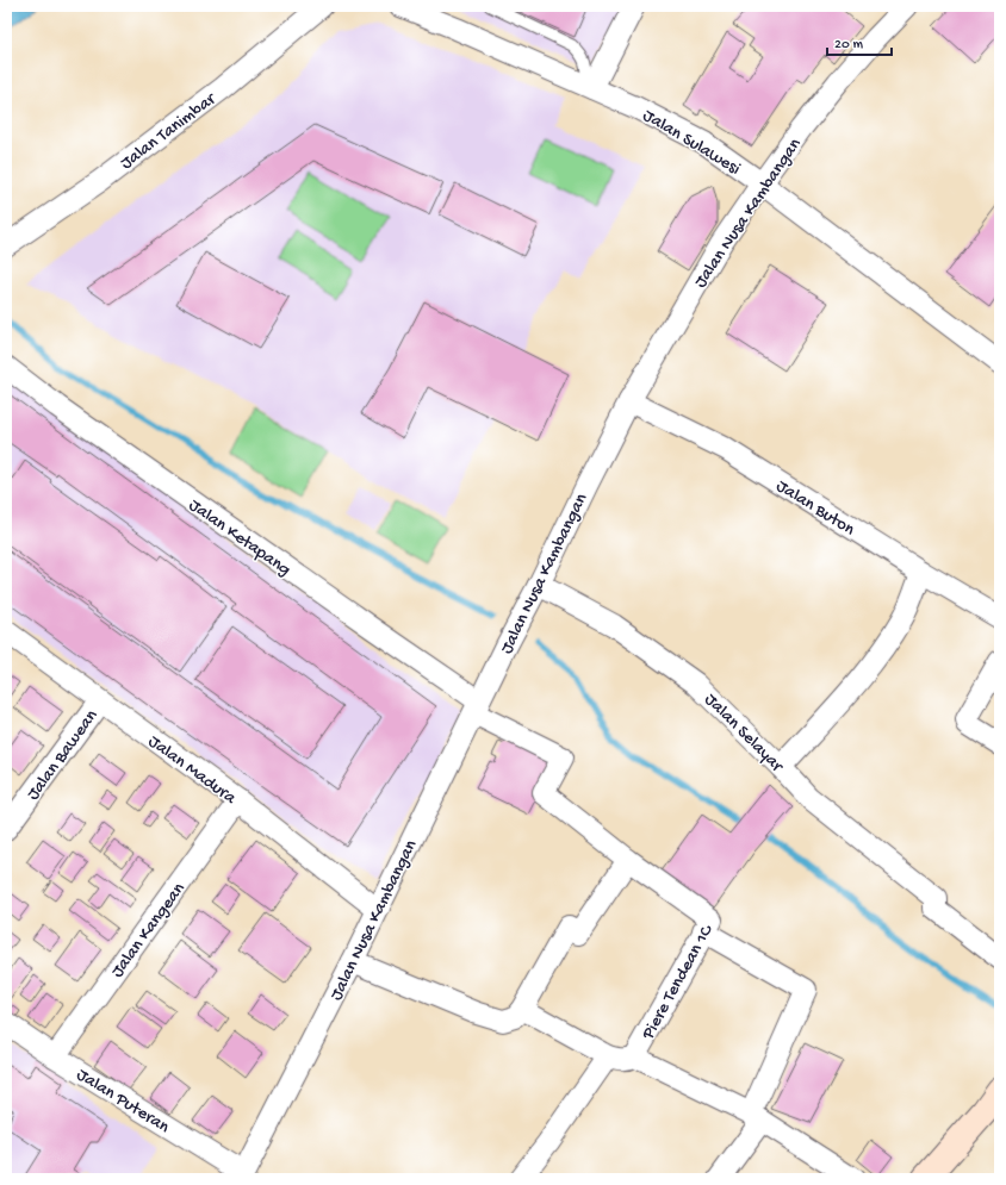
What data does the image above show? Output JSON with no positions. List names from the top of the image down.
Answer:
{
  "streets": {
    "street": [
      "Jalan Tanimbar",
      "Jalan Sulawesi",
      "Jalan Nusa Kambangan",
      "Jalan Buton",
      "Jalan Ketapang",
      "Jalan Selayar",
      "Jalan Bawean",
      "Jalan Madura",
      "Jalan Kangean",
      "Piere Tendean 1C",
      "Jalan Puteran"
    ]
  },
  "crossings": [
    ["Jalan Sulawesi", "Jalan Nusa Kambangan"],
    ["Jalan Nusa Kambangan", "Jalan Buton"],
    ["Jalan Nusa Kambangan", "Jalan Ketapang"],
    ["Jalan Nusa Kambangan", "Jalan Selayar"],
    ["Jalan Nusa Kambangan", "Jalan Madura"],
    ["Jalan Nusa Kambangan", "Piere Tendean 1C"],
    ["Jalan Nusa Kambangan", "Jalan Puteran"],
    ["Jalan Ketapang", "Piere Tendean 1C"],
    ["Jalan Bawean", "Jalan Madura"],
    ["Jalan Madura", "Jalan Kangean"],
    ["Jalan Kangean", "Jalan Puteran"]
  ],
  "scale_bar": "20 m"
}
